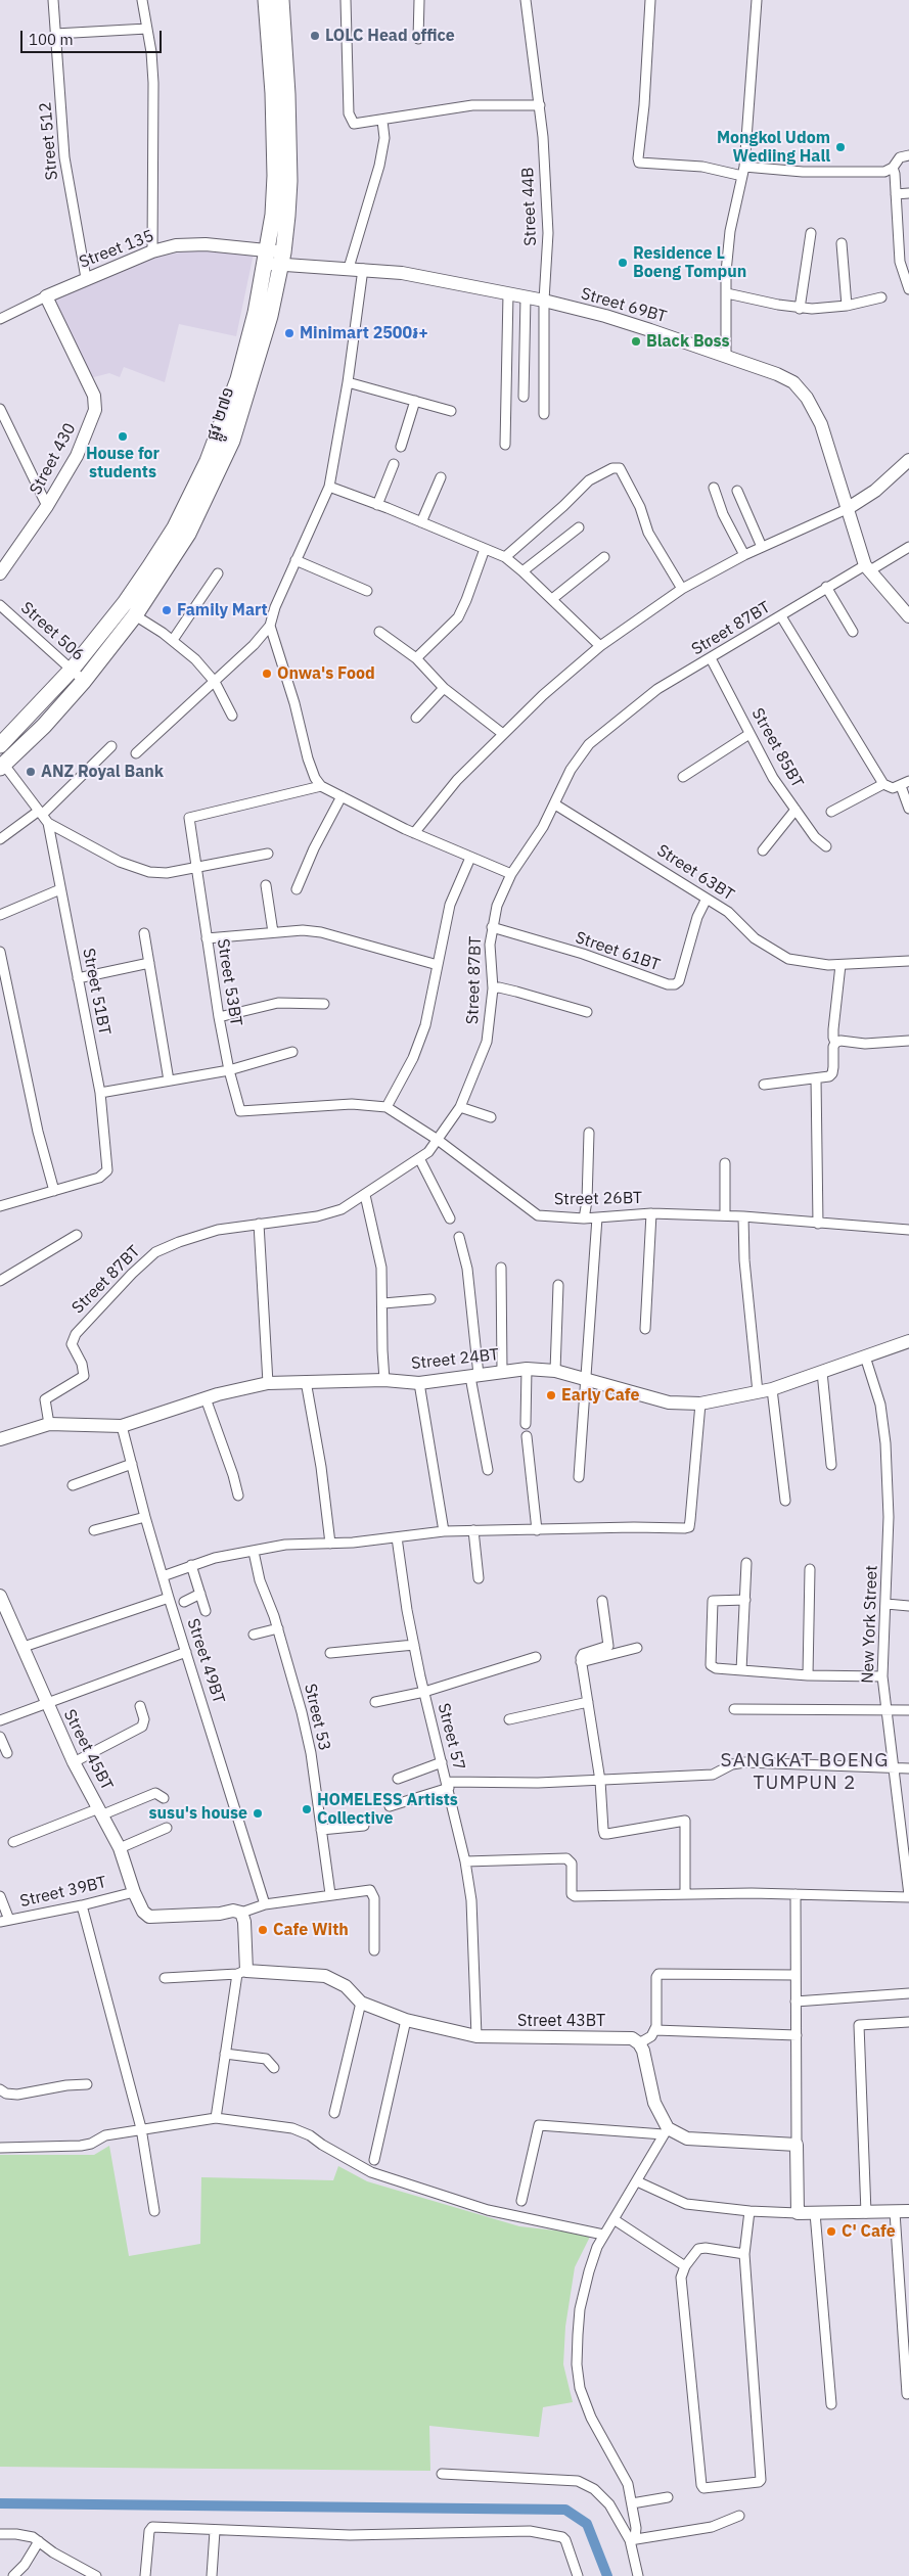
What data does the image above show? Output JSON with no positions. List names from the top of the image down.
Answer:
{
  "streets": {
    "main road": ["ផ្លូវ ២៧១"],
    "street": [
      "Street 512",
      "Street 44B",
      "Street 135",
      "Street 69BT",
      "Street 430",
      "Street 87BT",
      "Street 506",
      "Street 85BT",
      "Street 63BT",
      "Street 61BT",
      "Street 53BT",
      "Street 51BT",
      "Street 26BT",
      "Street 24BT",
      "New York Street",
      "Street 49BT",
      "Street 53",
      "Street 57",
      "Street 45BT",
      "Street 39BT",
      "Street 43BT"
    ]
  },
  "crossings": [
    ["Street 512", "Street 135"],
    ["Street 44B", "Street 69BT"],
    ["Street 135", "Street 69BT"],
    ["Street 135", "ផ្លូវ ២៧១"],
    ["Street 135", "Street 430"],
    ["Street 69BT", "ផ្លូវ ២៧១"],
    ["Street 69BT", "Street 87BT"],
    ["ផ្លូវ ២៧១", "Street 506"],
    ["Street 87BT", "Street 85BT"],
    ["Street 87BT", "Street 63BT"],
    ["Street 87BT", "Street 61BT"],
    ["Street 87BT", "Street 26BT"],
    ["Street 87BT", "Street 24BT"],
    ["Street 63BT", "Street 61BT"],
    ["Street 53BT", "Street 26BT"],
    ["Street 24BT", "New York Street"],
    ["Street 24BT", "Street 49BT"],
    ["Street 57", "Street 43BT"],
    ["Street 45BT", "Street 39BT"]
  ],
  "districts": ["SANGKAT BOENG TUMPUN 2"],
  "places": [
    "LOLC Head office",
    "Mongkol Udom Wediing Hall",
    "Residence L Boeng Tompun",
    "Minimart 2500៛+",
    "Black Boss",
    "House for students",
    "Family Mart",
    "Onwa's Food",
    "ANZ Royal Bank",
    "Early Cafe",
    "HOMELESS Artists Collective",
    "susu's house",
    "Cafe With",
    "C' Cafe"
  ],
  "scale_bar": "100 m"
}
